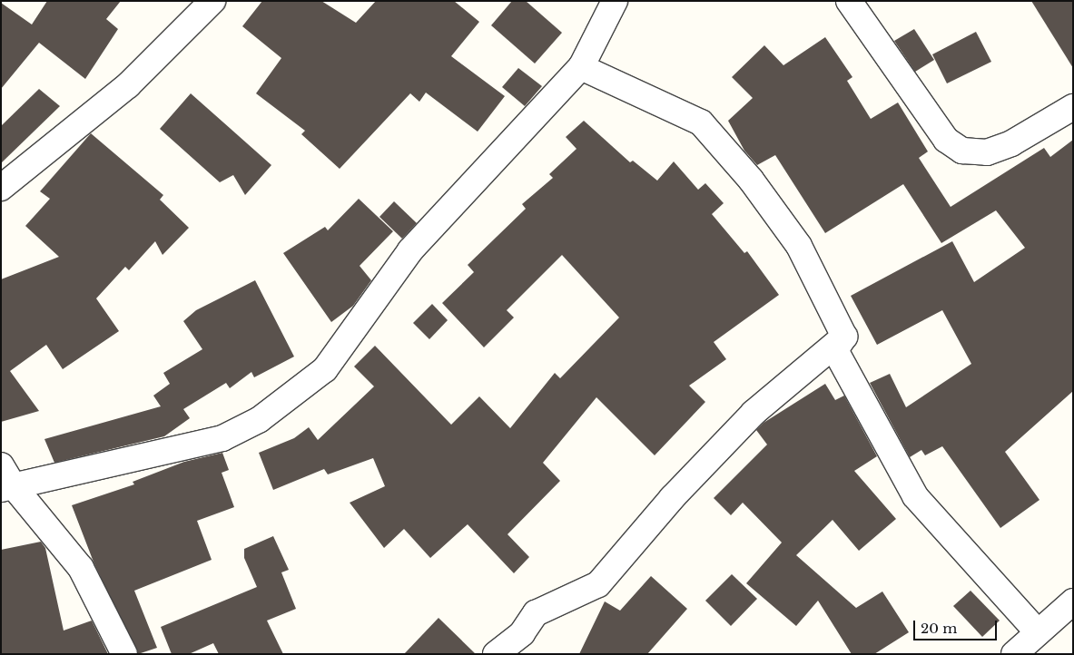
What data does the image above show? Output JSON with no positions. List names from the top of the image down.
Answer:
{
  "scale_bar": "20 m"
}
